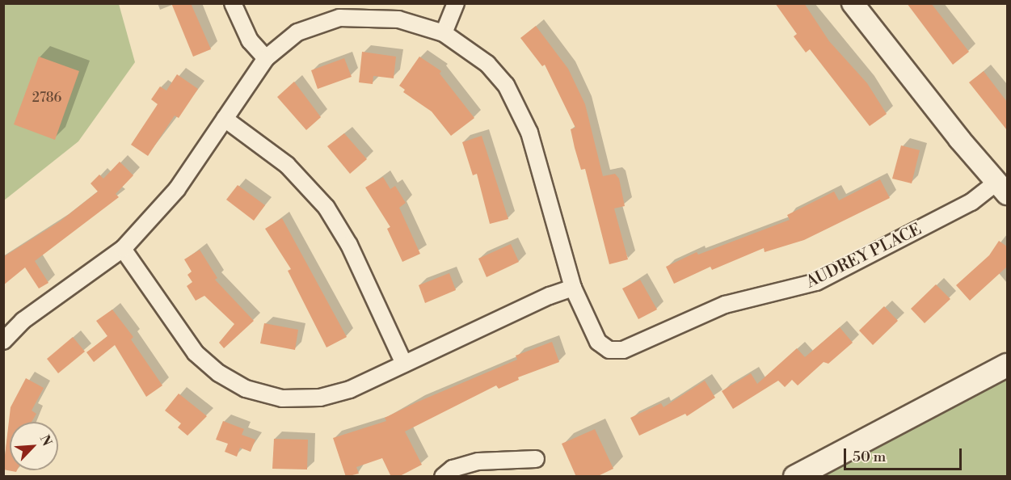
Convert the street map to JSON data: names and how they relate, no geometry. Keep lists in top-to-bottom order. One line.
{"streets":{"street":["AUDREY PLACE"]},"house_numbers":["2786"],"scale_bar":"50 m","north":"top right"}
